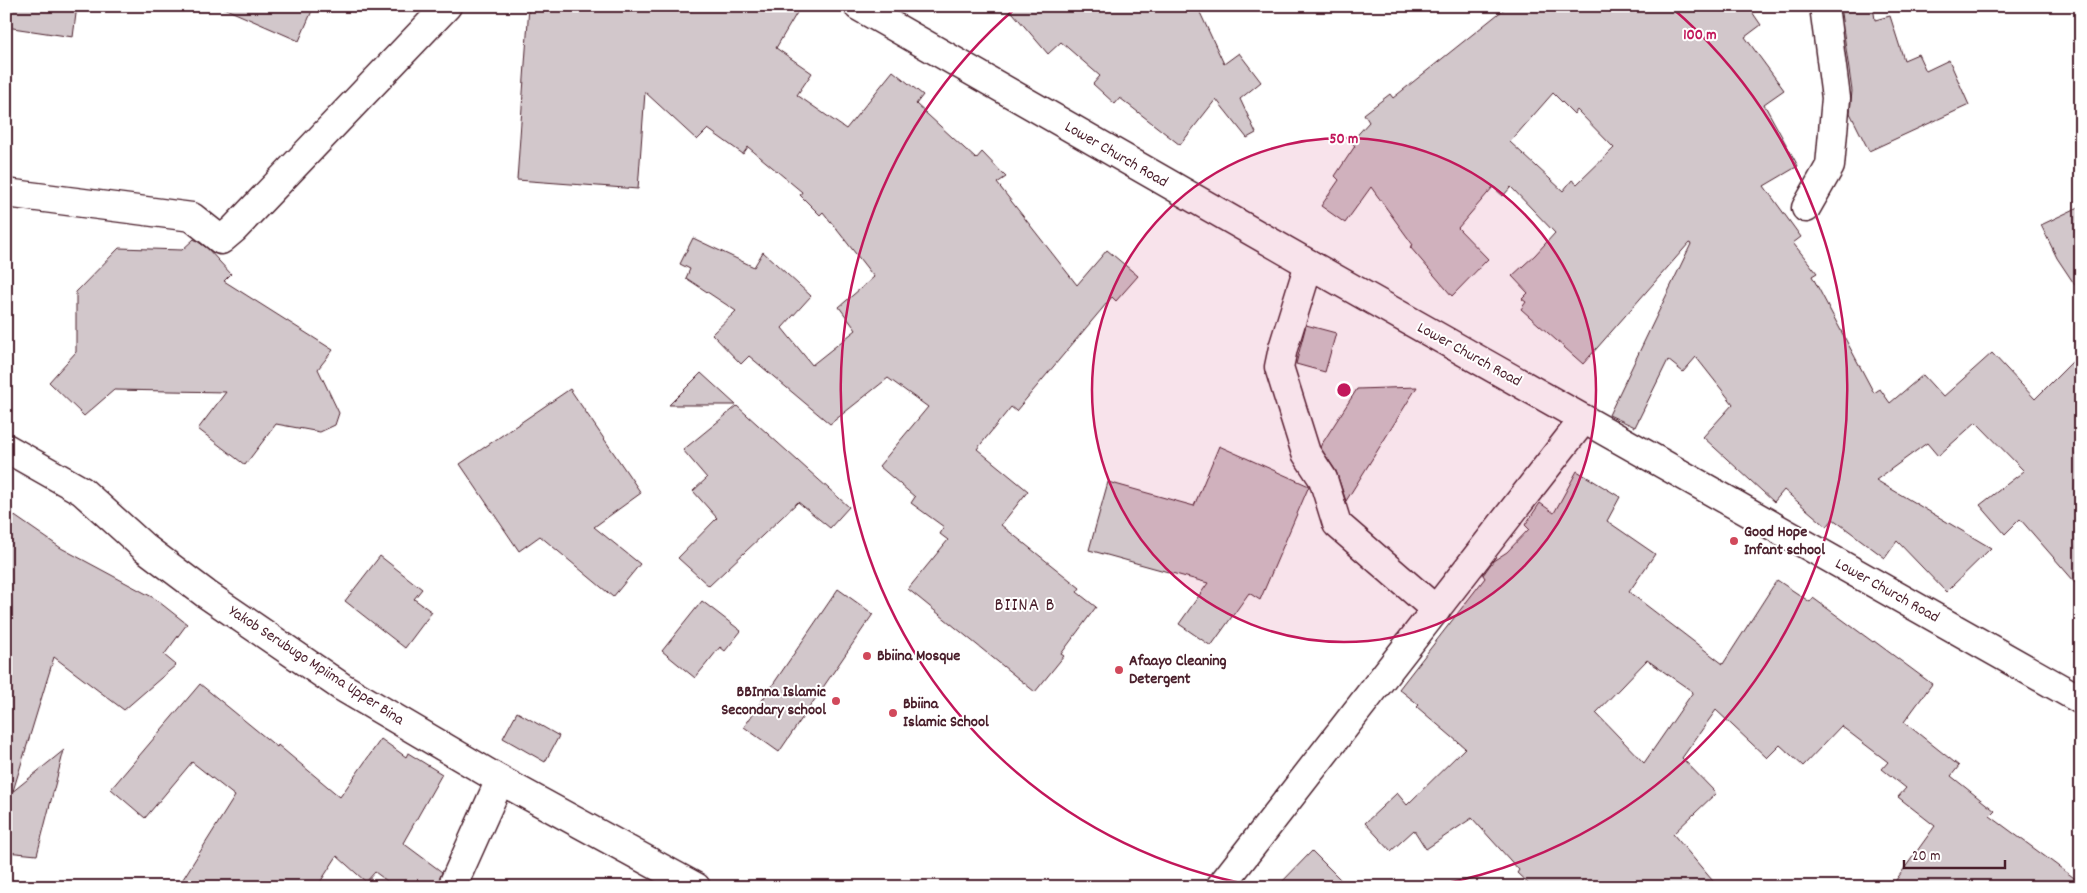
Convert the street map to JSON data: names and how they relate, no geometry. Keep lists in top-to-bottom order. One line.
{"streets":{"street":["Lower Church Road","Yakob Serubugo Mpiima Upper Bina"]},"districts":["BIINA B"],"places":["Good Hope Infant school","Bbiina Mosque","Afaayo Cleaning Detergent","BBInna Islamic Secondary school","Bbiina Islamic School"],"scale_bar":"20 m","rings":["100 m","50 m"]}
